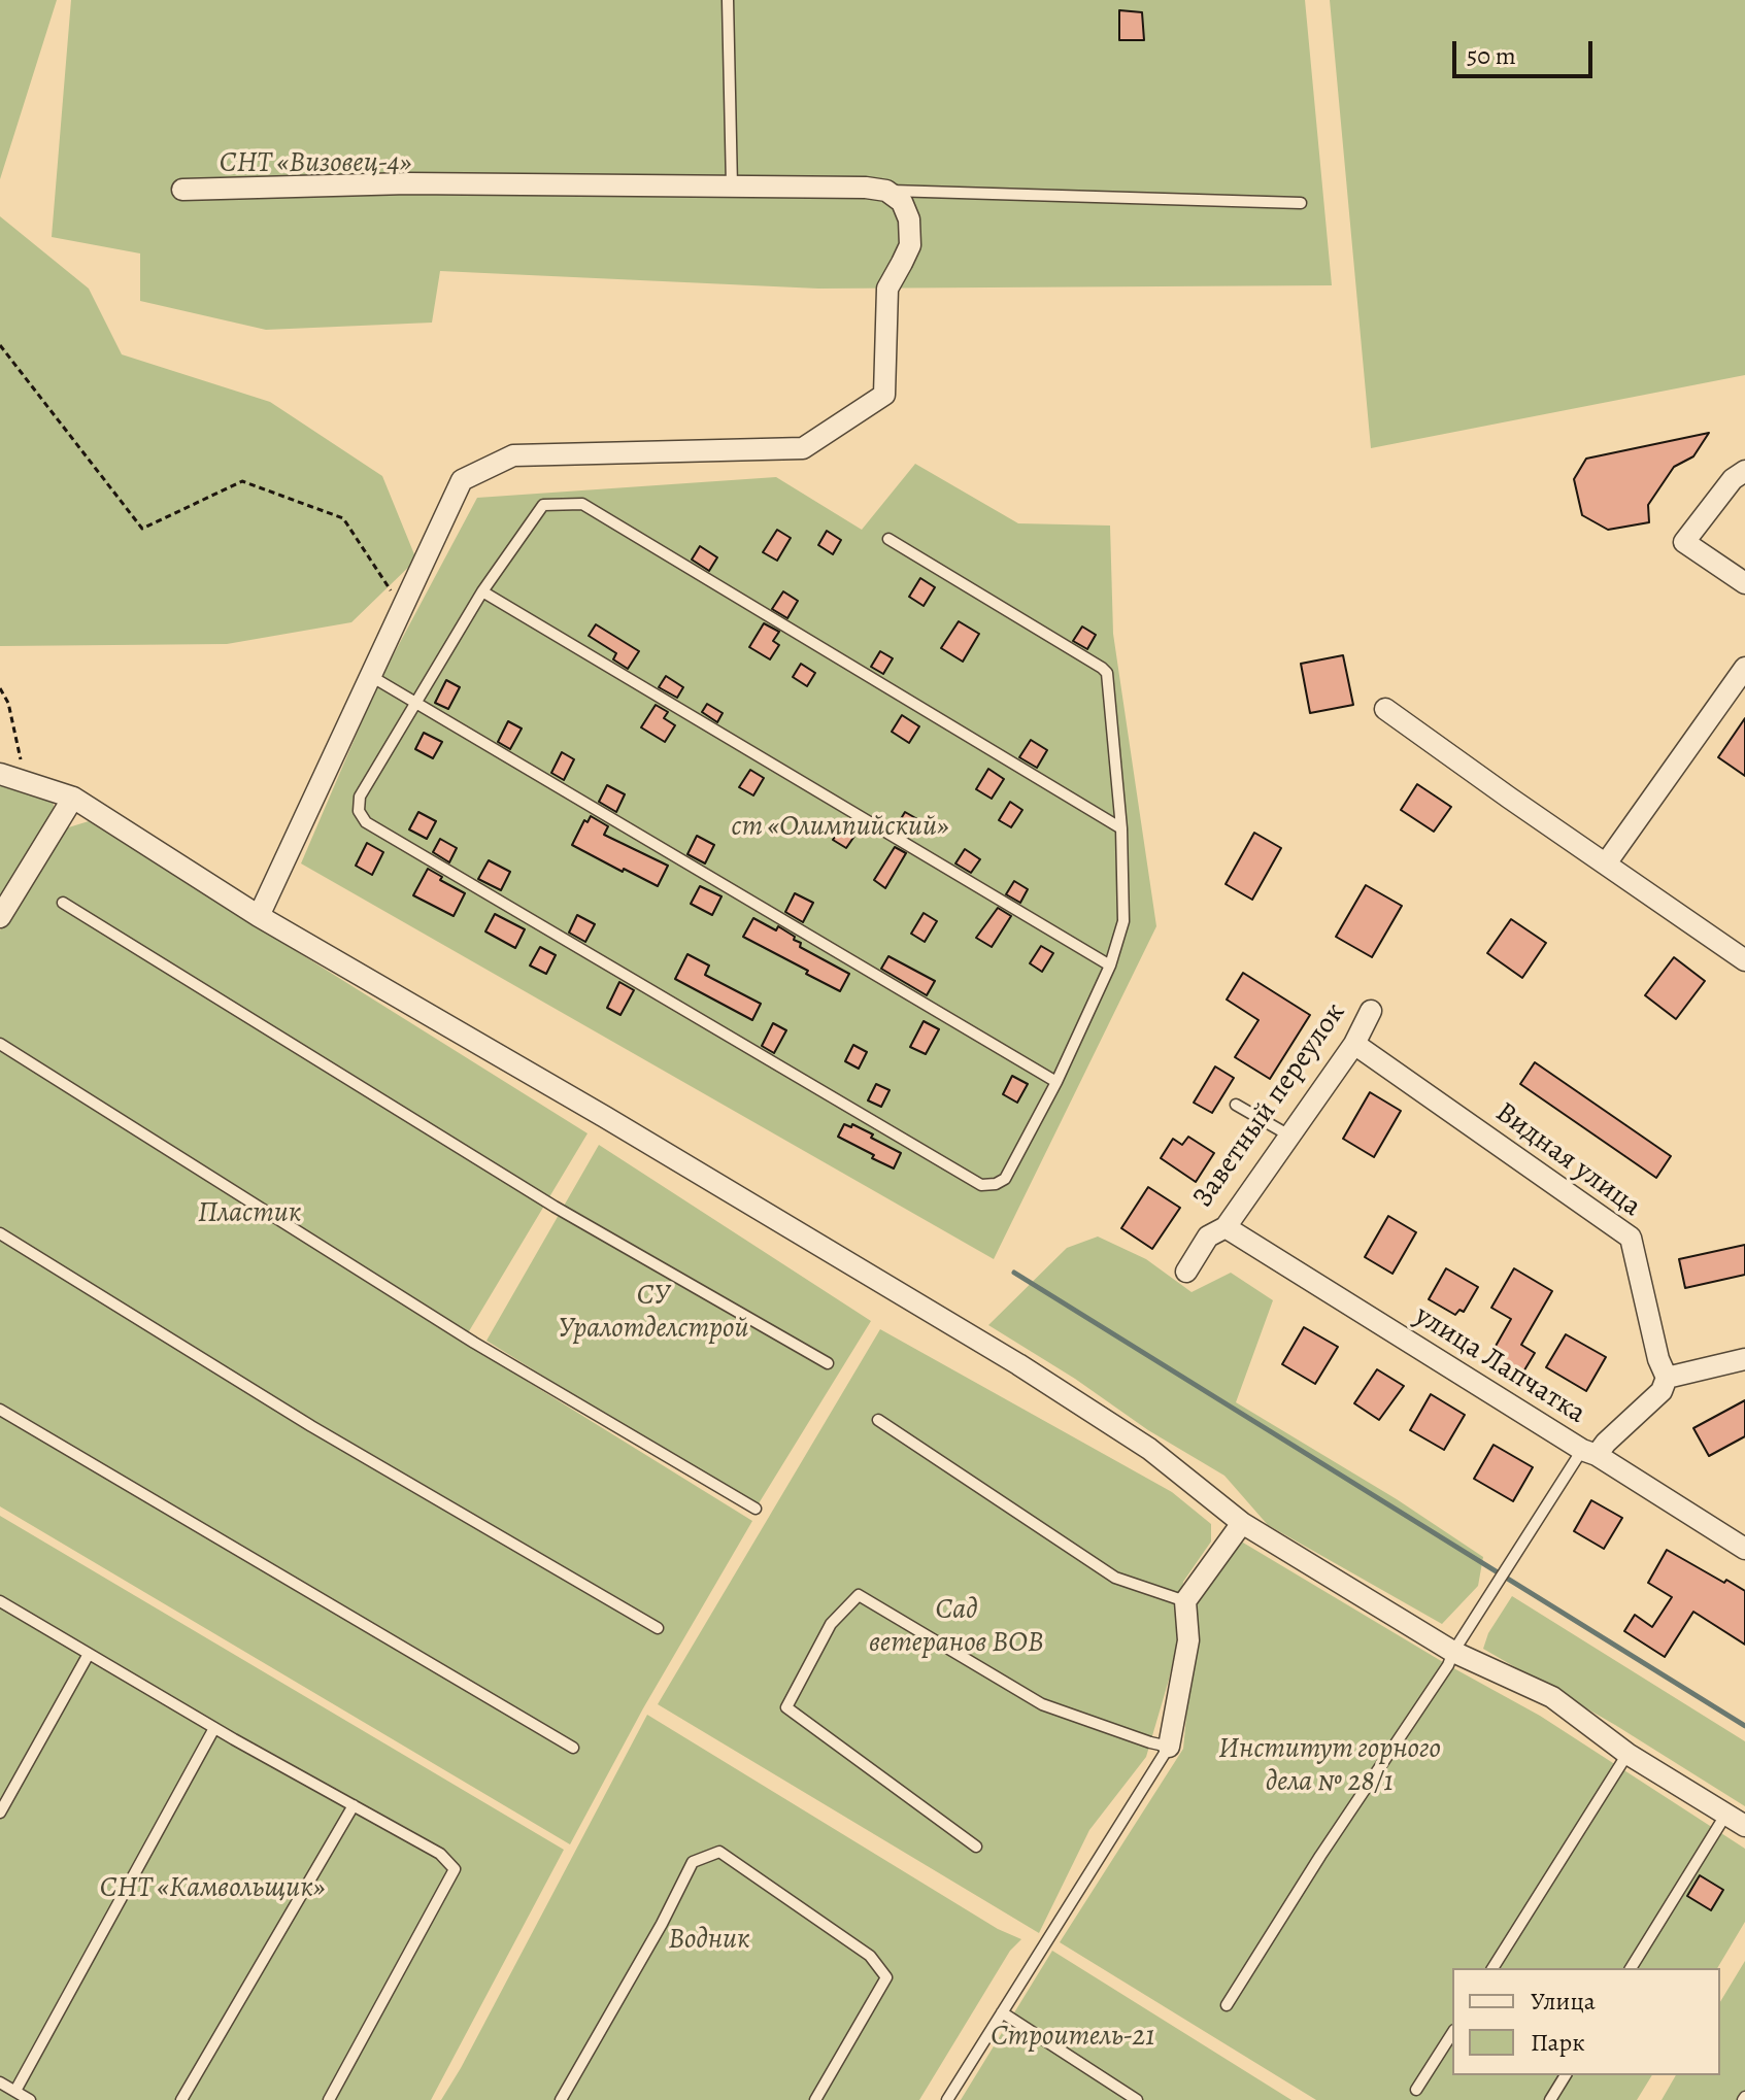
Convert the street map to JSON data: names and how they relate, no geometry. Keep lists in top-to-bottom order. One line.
{"streets":{"street":["Заветный переулок","Видная улица","улица Лапчатка"]},"crossings":[["Заветный переулок","Видная улица"],["Заветный переулок","улица Лапчатка"]],"parks":["СНТ «Визовец-4»","ст «Олимпийский»","Пластик","СУ Уралотделстрой","Сад ветеранов ВОВ","Институт горного дела № 28/1","СНТ «Камвольщик»","Водник","Строитель-21"],"legend":["Улица","Парк"],"scale_bar":"50 m"}
